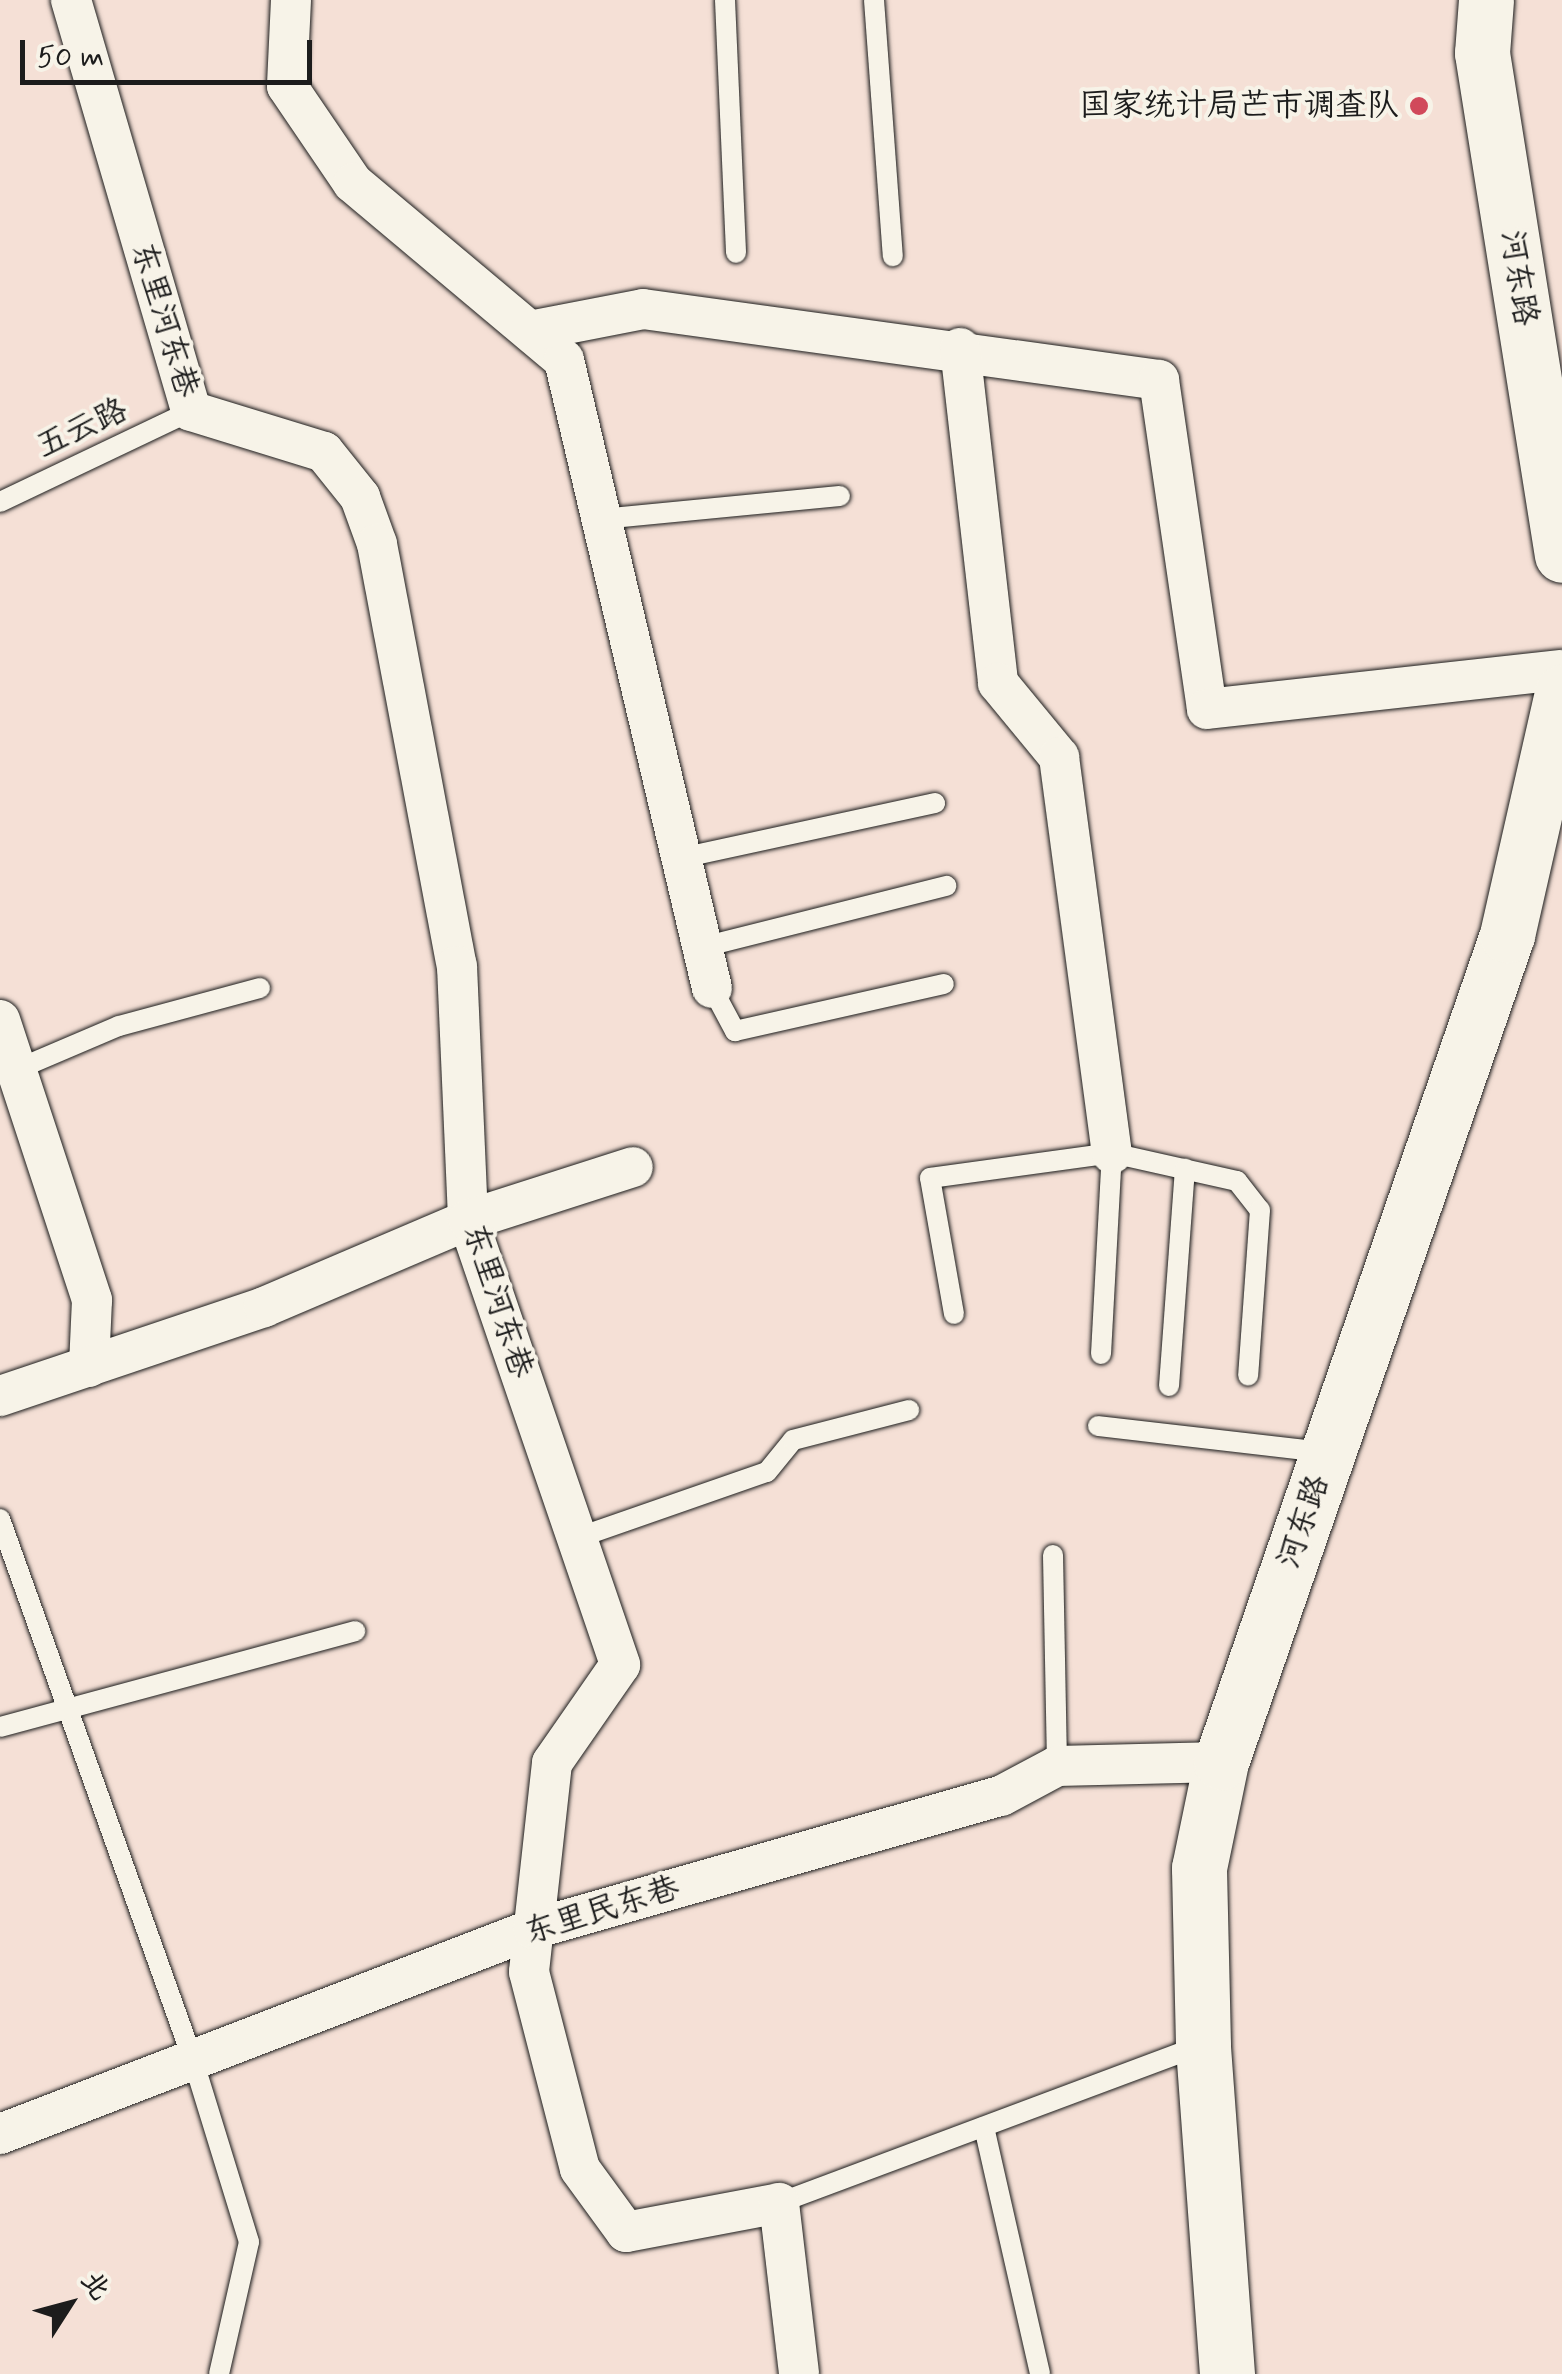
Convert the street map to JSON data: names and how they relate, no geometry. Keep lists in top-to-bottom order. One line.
{"streets":{"main road":["河东路"],"street":["东里河东巷","东里民东巷"],"lane":["五云路"]},"crossings":[["河东路","东里民东巷"],["东里河东巷","五云路"],["东里河东巷","东里民东巷"]],"places":["国家统计局芒市调查队"],"scale_bar":"50 m","north":"top right"}
